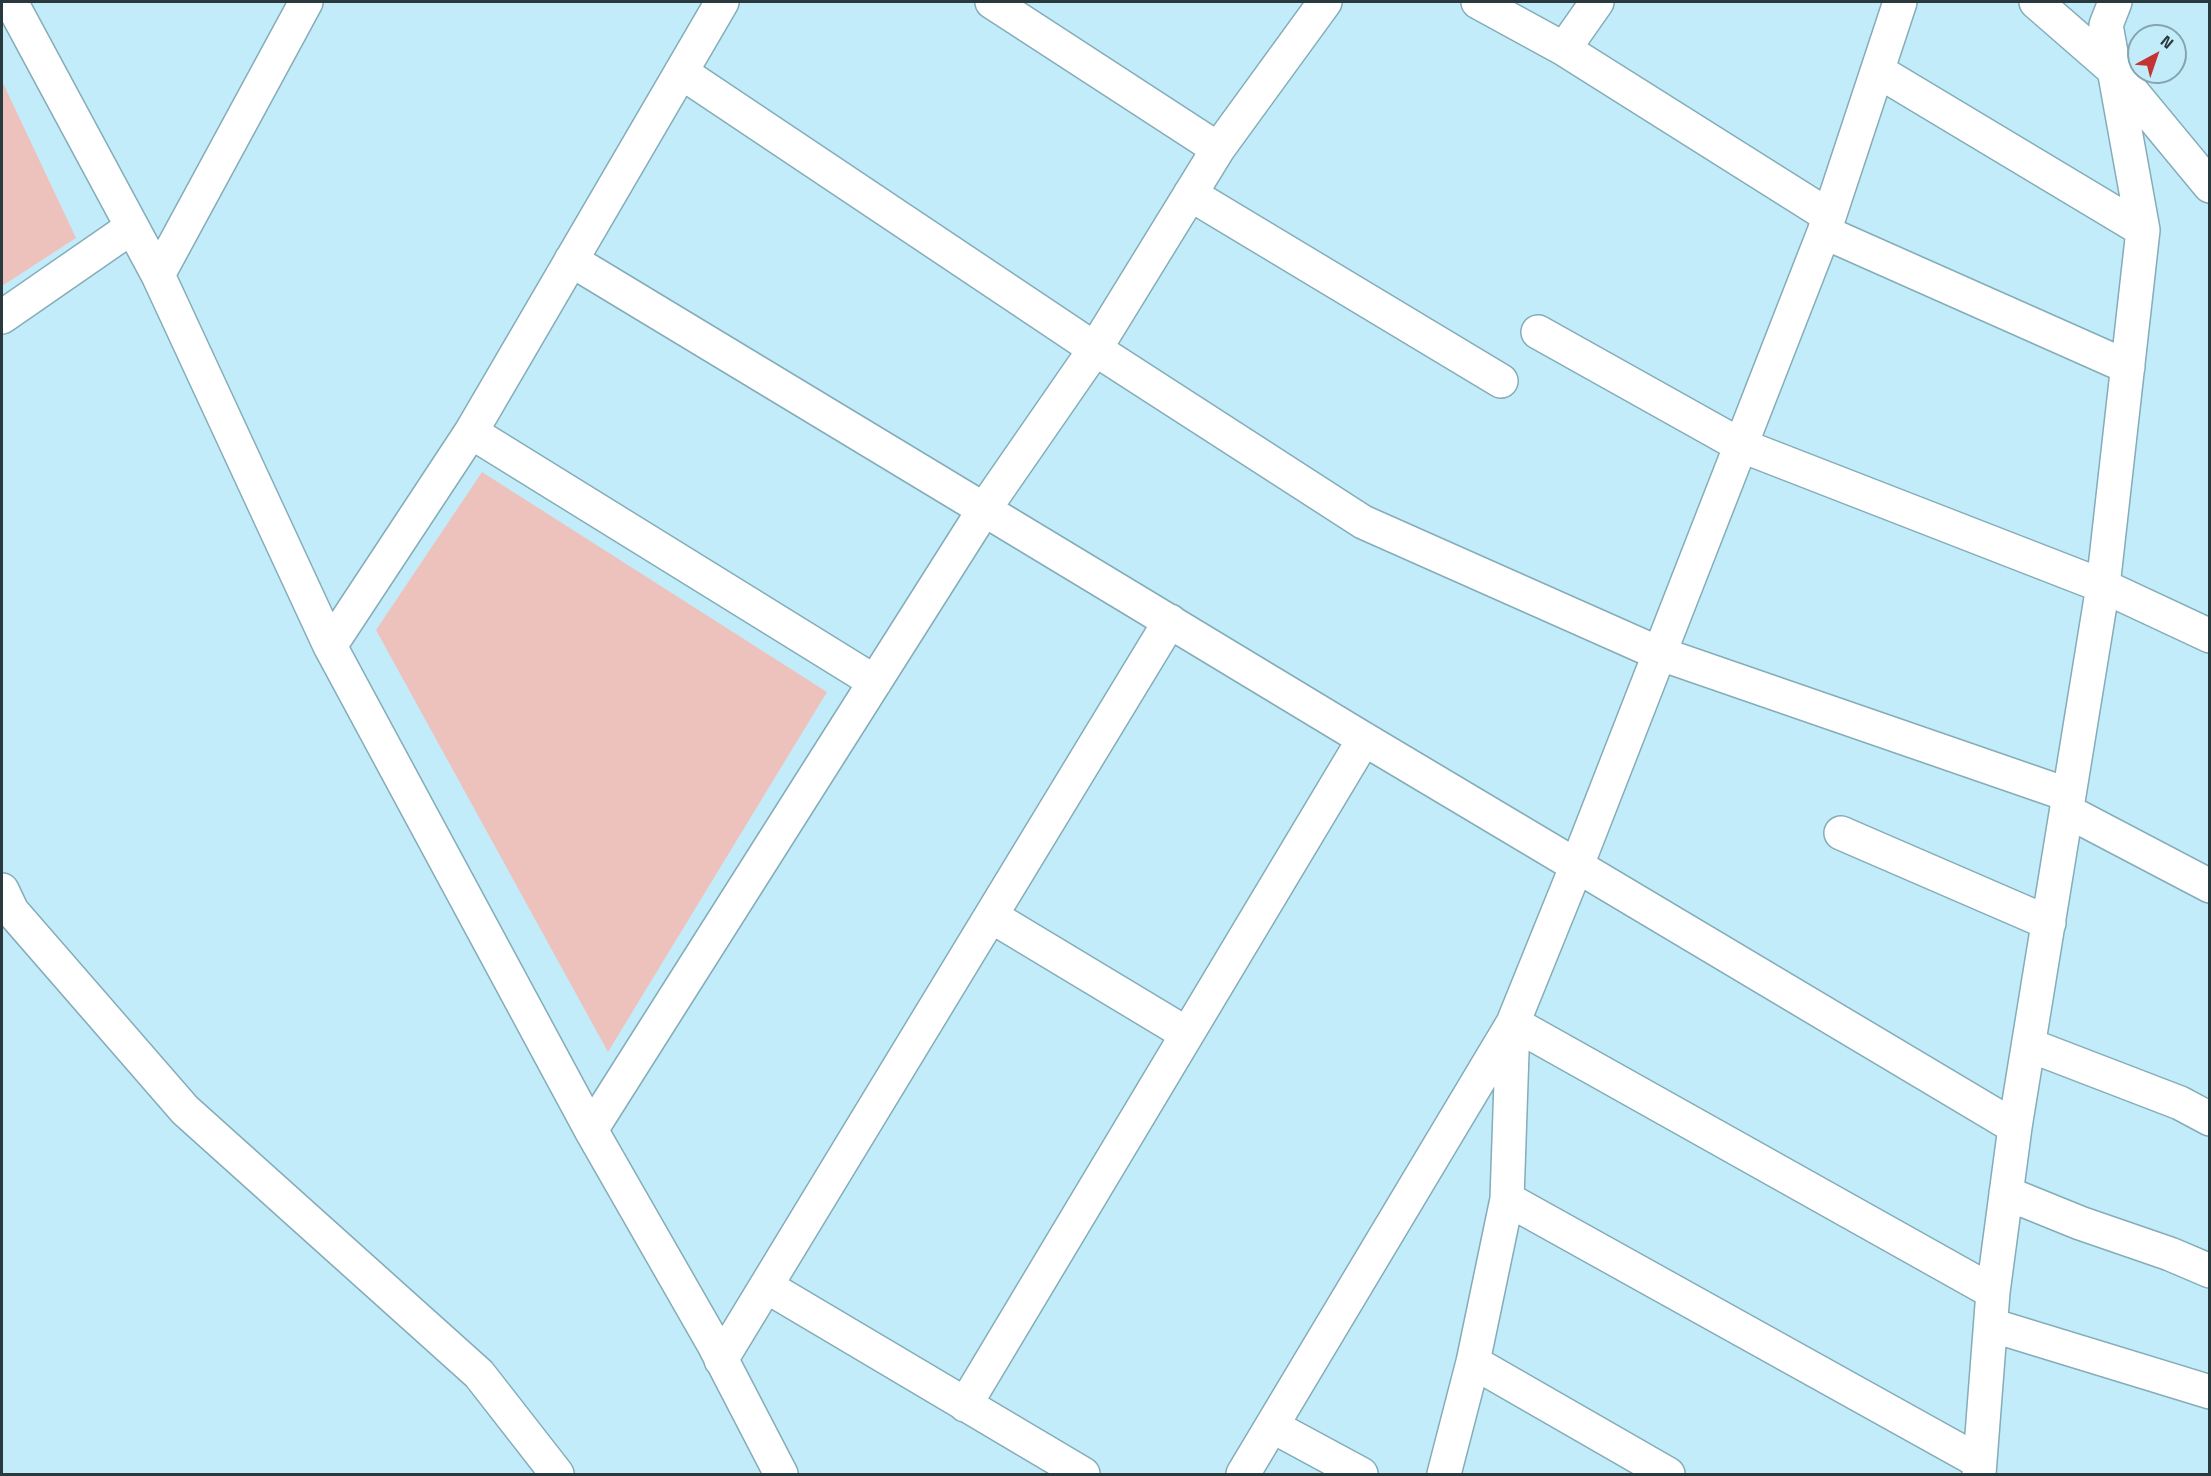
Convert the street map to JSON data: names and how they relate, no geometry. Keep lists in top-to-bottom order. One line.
{"north":"top right"}
